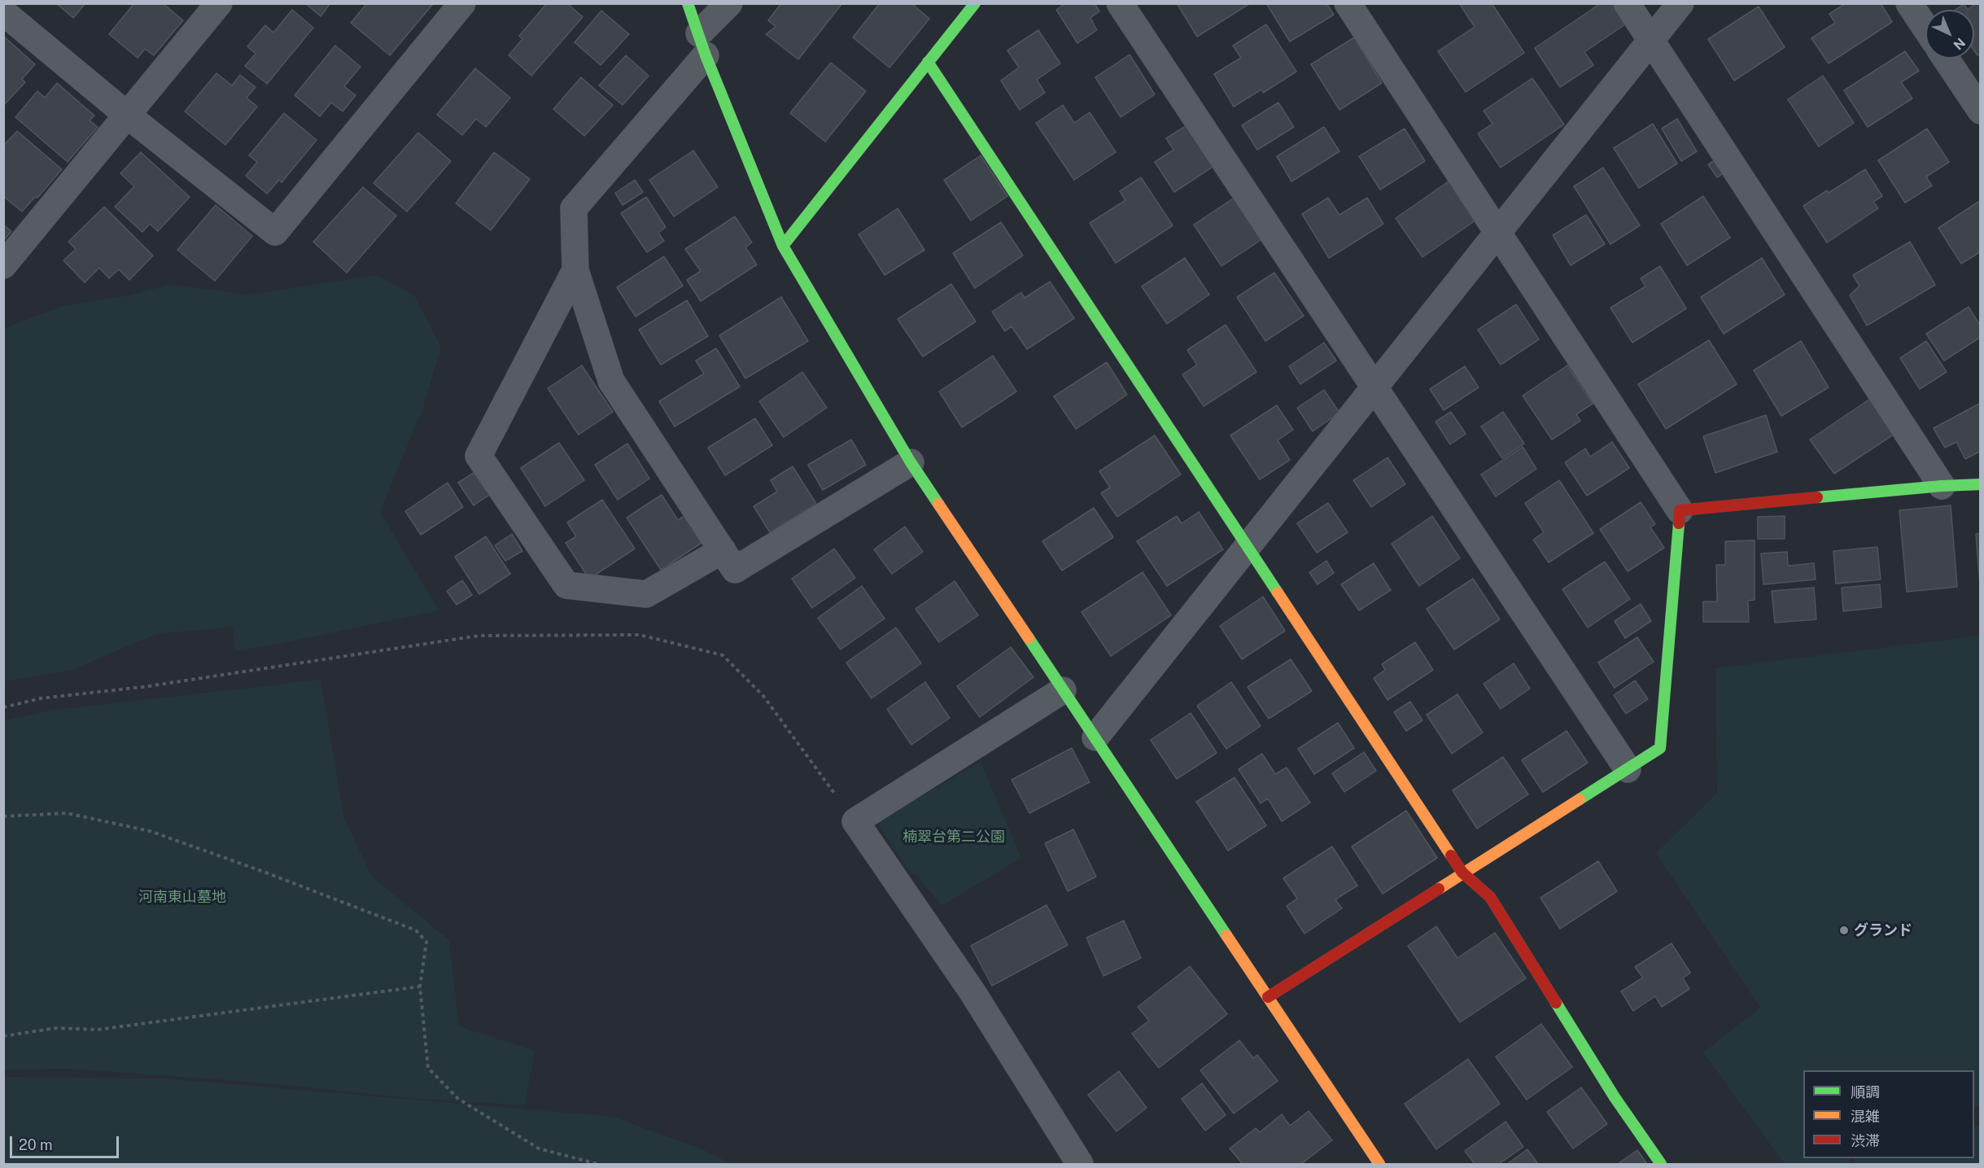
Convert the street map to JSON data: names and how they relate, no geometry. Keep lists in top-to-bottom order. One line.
{"parks":["楠翠台第二公園","河南東山墓地"],"places":["グランド"],"legend":["順調","混雑","渋滞"],"scale_bar":"20 m","north":"bottom right"}
